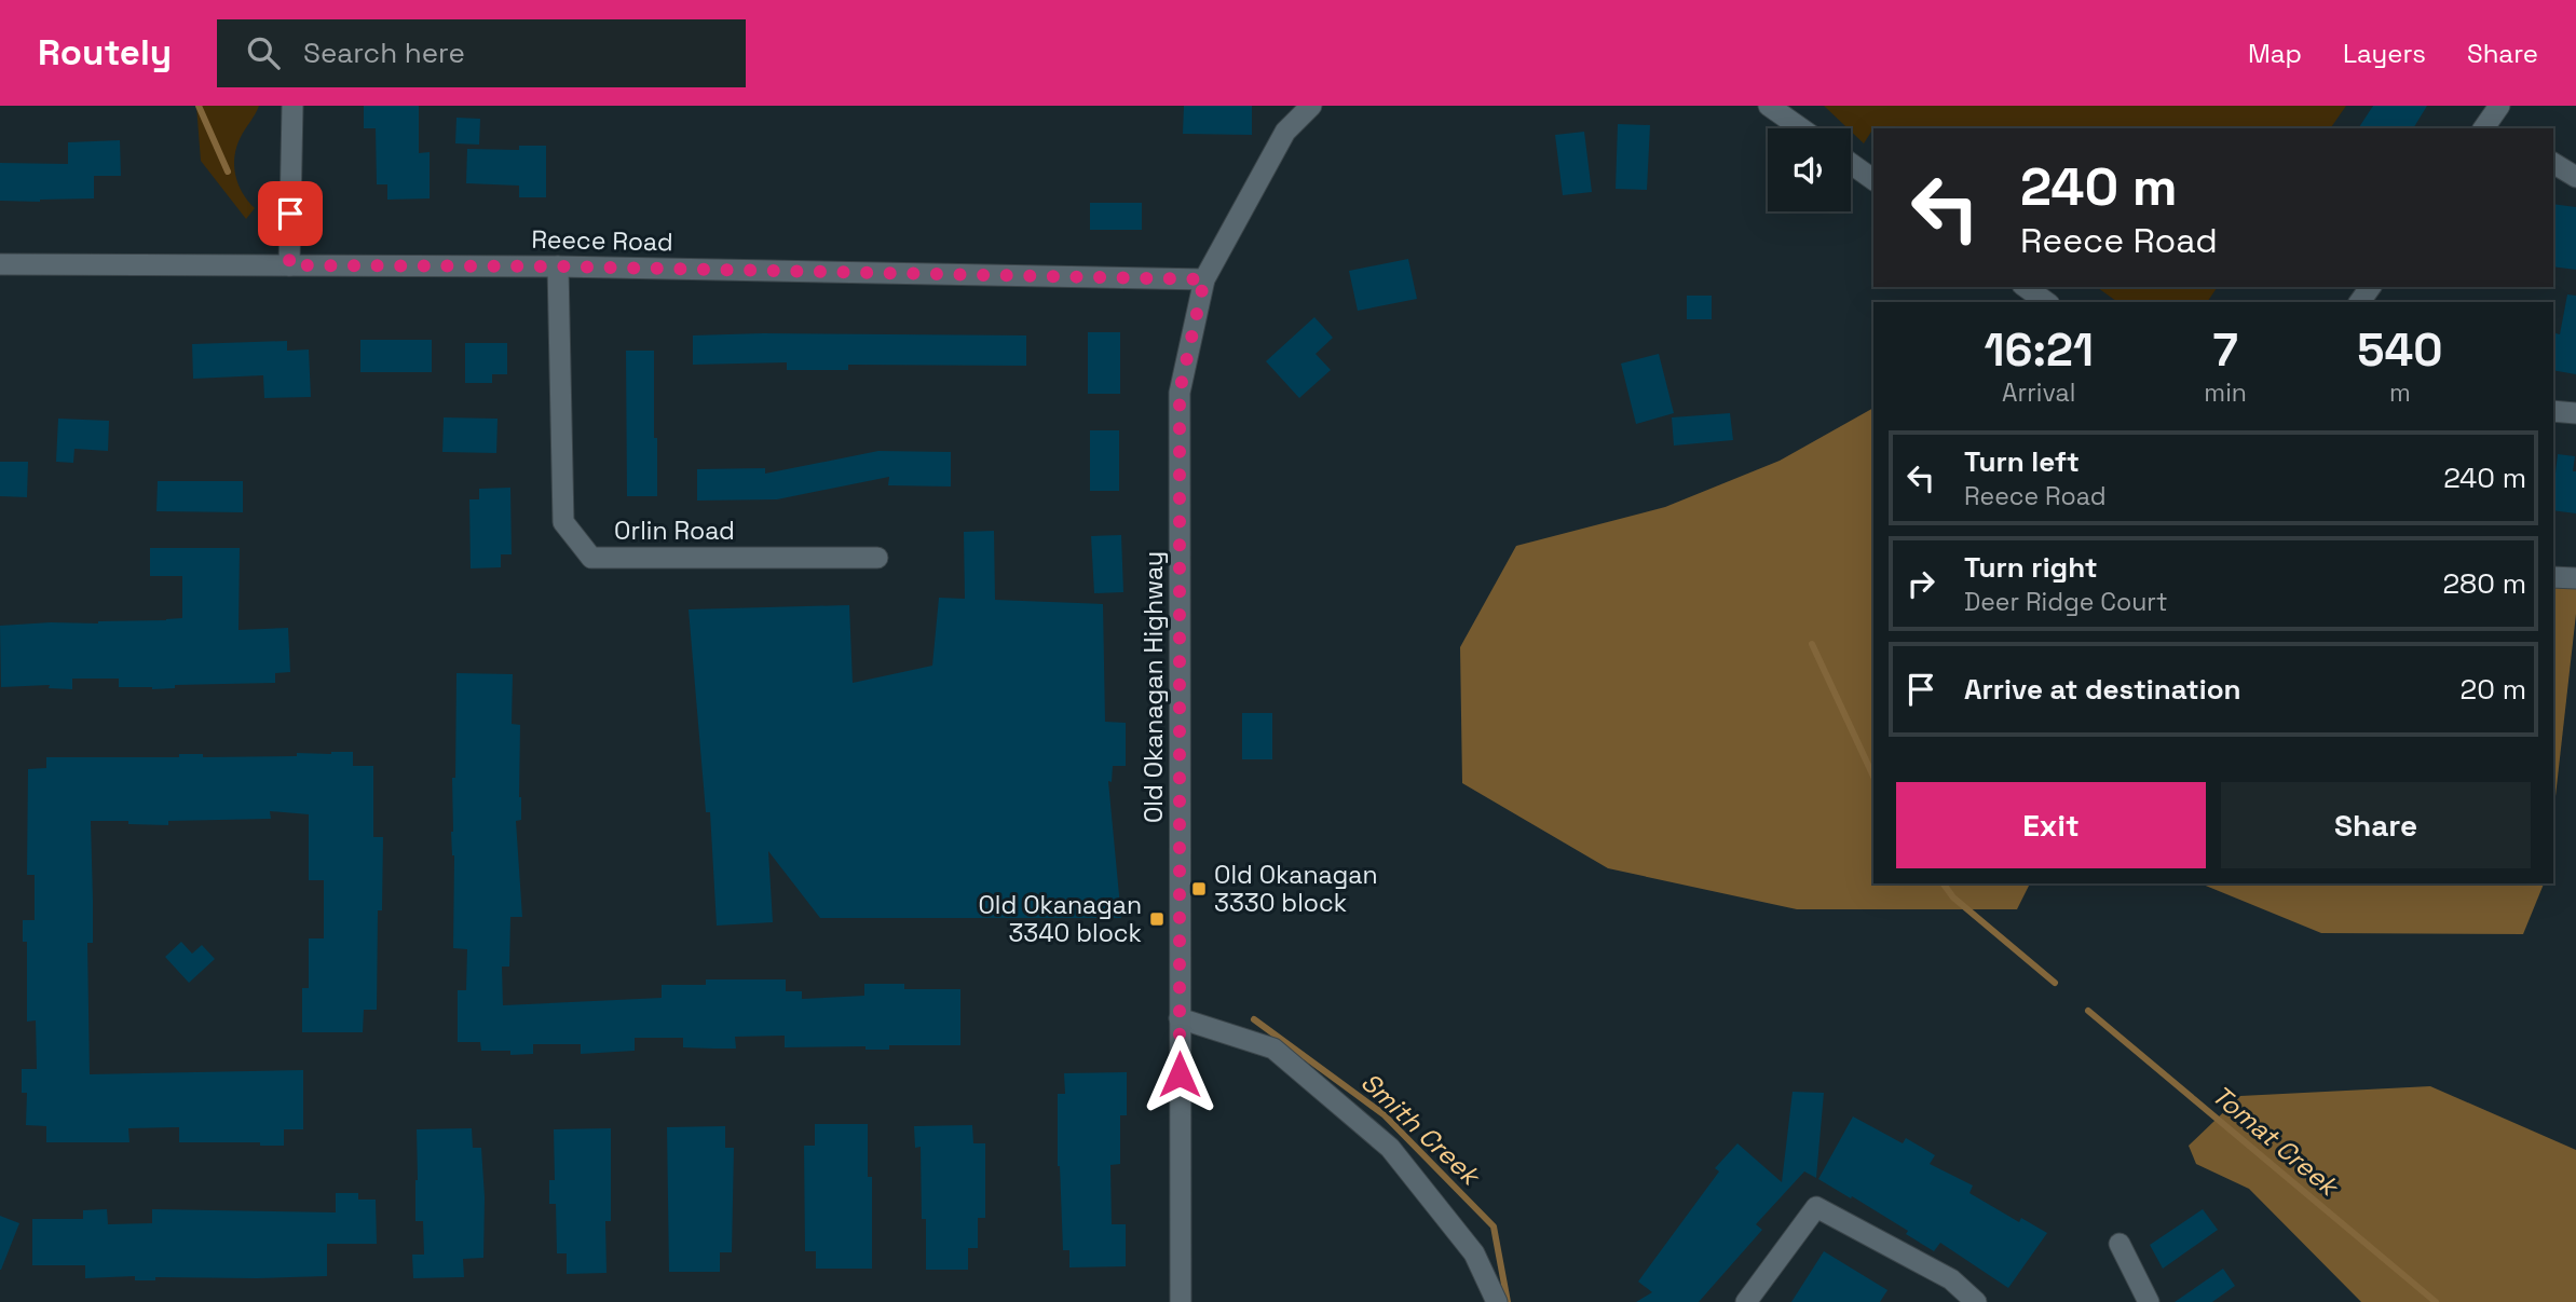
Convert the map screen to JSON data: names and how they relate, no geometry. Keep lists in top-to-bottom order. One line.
{"streets":{"street":["Reece Road","Orlin Road","Old Okanagan Highway"]},"crossings":[["Reece Road","Orlin Road"],["Reece Road","Old Okanagan Highway"]],"water":["Smith Creek","Tomat Creek"],"places":{"transit":["Old Okanagan 3330 block","Old Okanagan 3340 block"]},"page":{"header":"Routely","search":"Search here","nav":["Map","Layers","Share"],"turn":["240 m","Reece Road"],"eta":["16:21","Arrival","7","min","540","m"],"list":[{"name":"Turn left","note":"Reece Road","value":"240 m"},{"name":"Turn right","note":"Deer Ridge Court","value":"280 m"},{"name":"Arrive at destination","value":"20 m"}],"buttons":["Exit","Share"]}}
